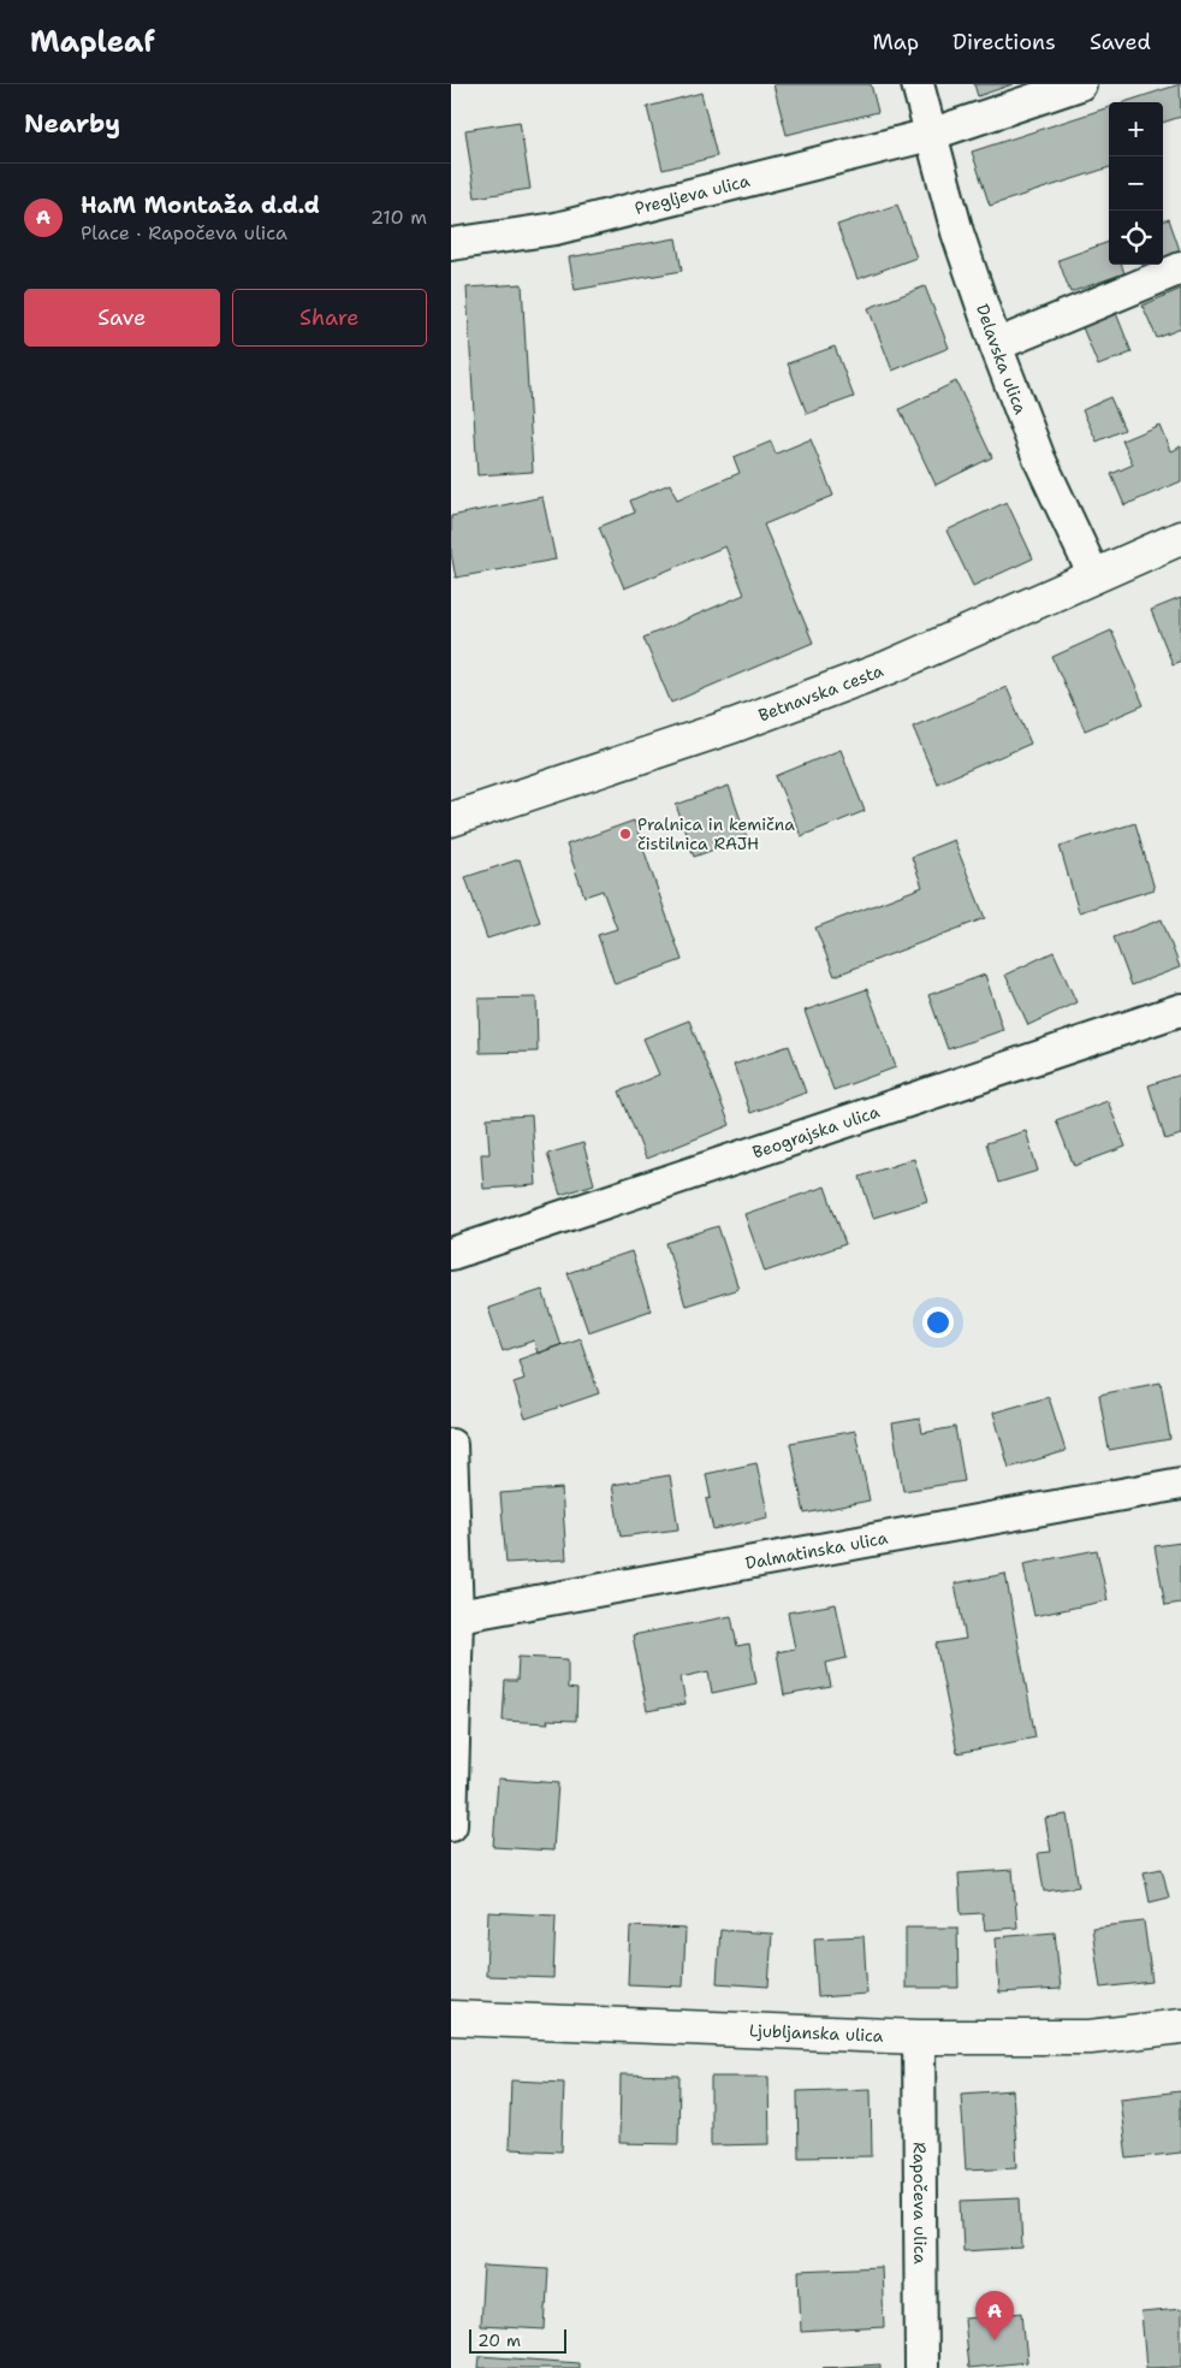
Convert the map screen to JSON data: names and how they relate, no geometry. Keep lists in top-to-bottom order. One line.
{"streets":{"street":["Pregljeva ulica","Delavska ulica","Betnavska cesta","Beograjska ulica","Dalmatinska ulica","Ljubljanska ulica","Rapočeva ulica"]},"crossings":[["Pregljeva ulica","Delavska ulica"],["Delavska ulica","Betnavska cesta"],["Ljubljanska ulica","Rapočeva ulica"]],"places":["Pralnica in kemična čistilnica RAJH"],"scale_bar":"20 m","page":{"header":"Mapleaf","nav":["Map","Directions","Saved"],"heading":"Nearby","map_buttons":["+","−"],"list":[{"mark":"A","name":"HaM Montaža d.d.d","note":"Place · Rapočeva ulica","value":"210 m"}],"buttons":["Save","Share"],"pins":"A","scale":"20 m"}}
